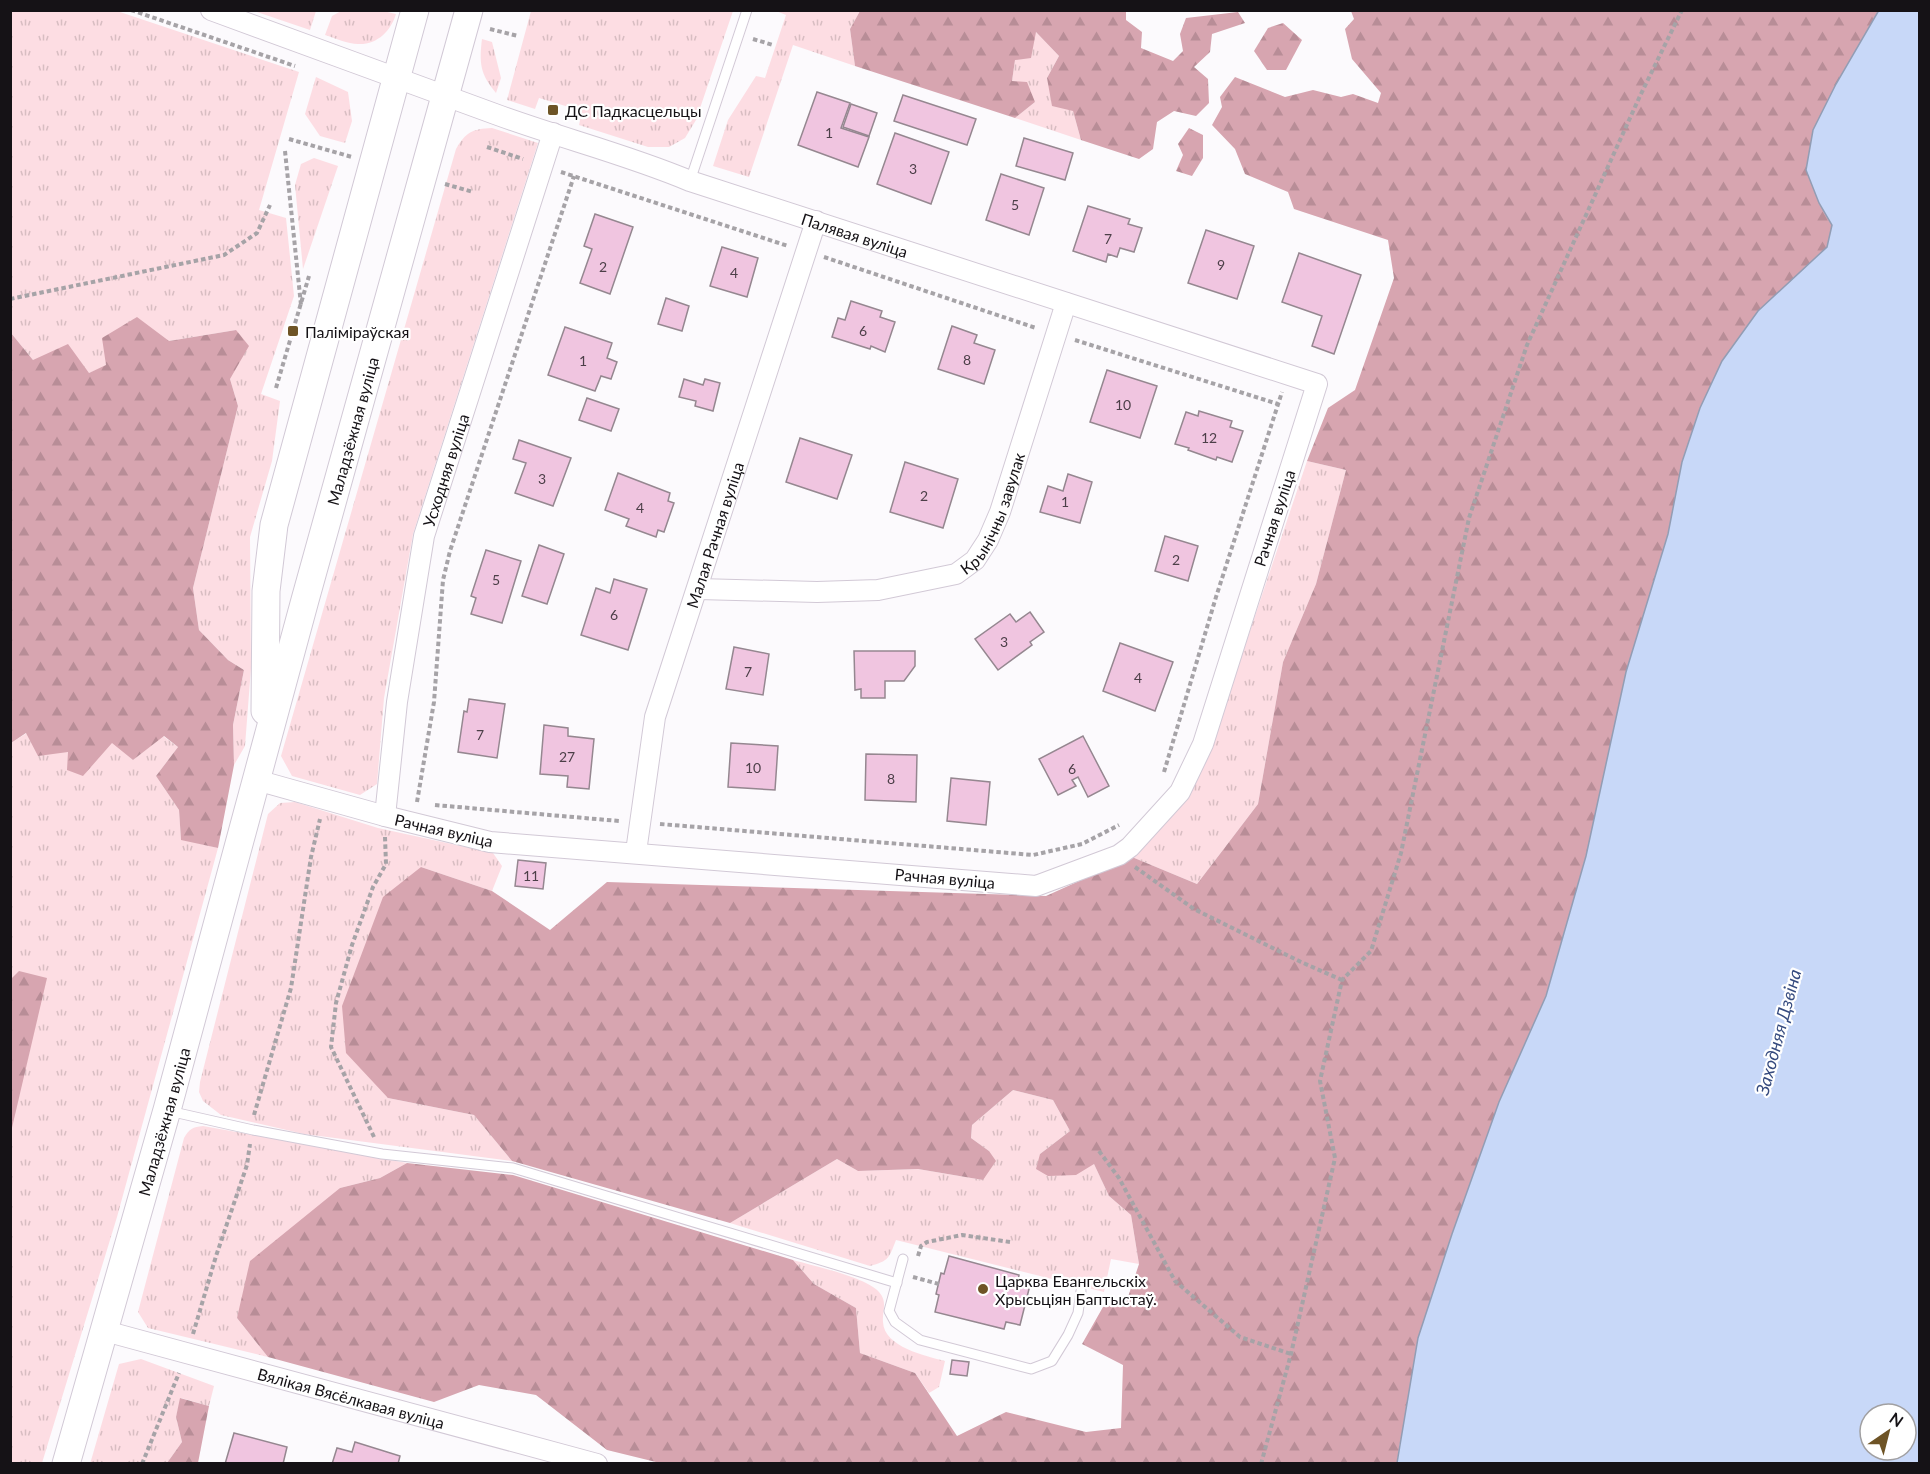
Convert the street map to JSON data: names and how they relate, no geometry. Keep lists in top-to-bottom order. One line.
{"streets":{"main road":["Маладзёжная вуліца"],"street":["Палявая вуліца","Усходняя вуліца","Крынічны завулак","Рачная вуліца","Малая Рачная вуліца","Вялікая Вясёлкавая вуліца"]},"crossings":[["Палявая вуліца","Маладзёжная вуліца"],["Палявая вуліца","Усходняя вуліца"],["Палявая вуліца","Крынічны завулак"],["Палявая вуліца","Рачная вуліца"],["Палявая вуліца","Малая Рачная вуліца"],["Маладзёжная вуліца","Рачная вуліца"],["Маладзёжная вуліца","Вялікая Вясёлкавая вуліца"],["Усходняя вуліца","Рачная вуліца"],["Крынічны завулак","Малая Рачная вуліца"],["Рачная вуліца","Малая Рачная вуліца"]],"water":["Заходняя Дзвіна"],"places":{"transit":["ДС Падкасцельцы","Паліміраўская"],"other":["Царква Евангельскіх Хрысьціян Баптыстаў."]},"house_numbers":["1","3","5","7","9","2","4","6","8","1","10","12","3","2","1","4","2","5","6","3","7","4","7","27","10","6","8","11"],"north":"top right"}
